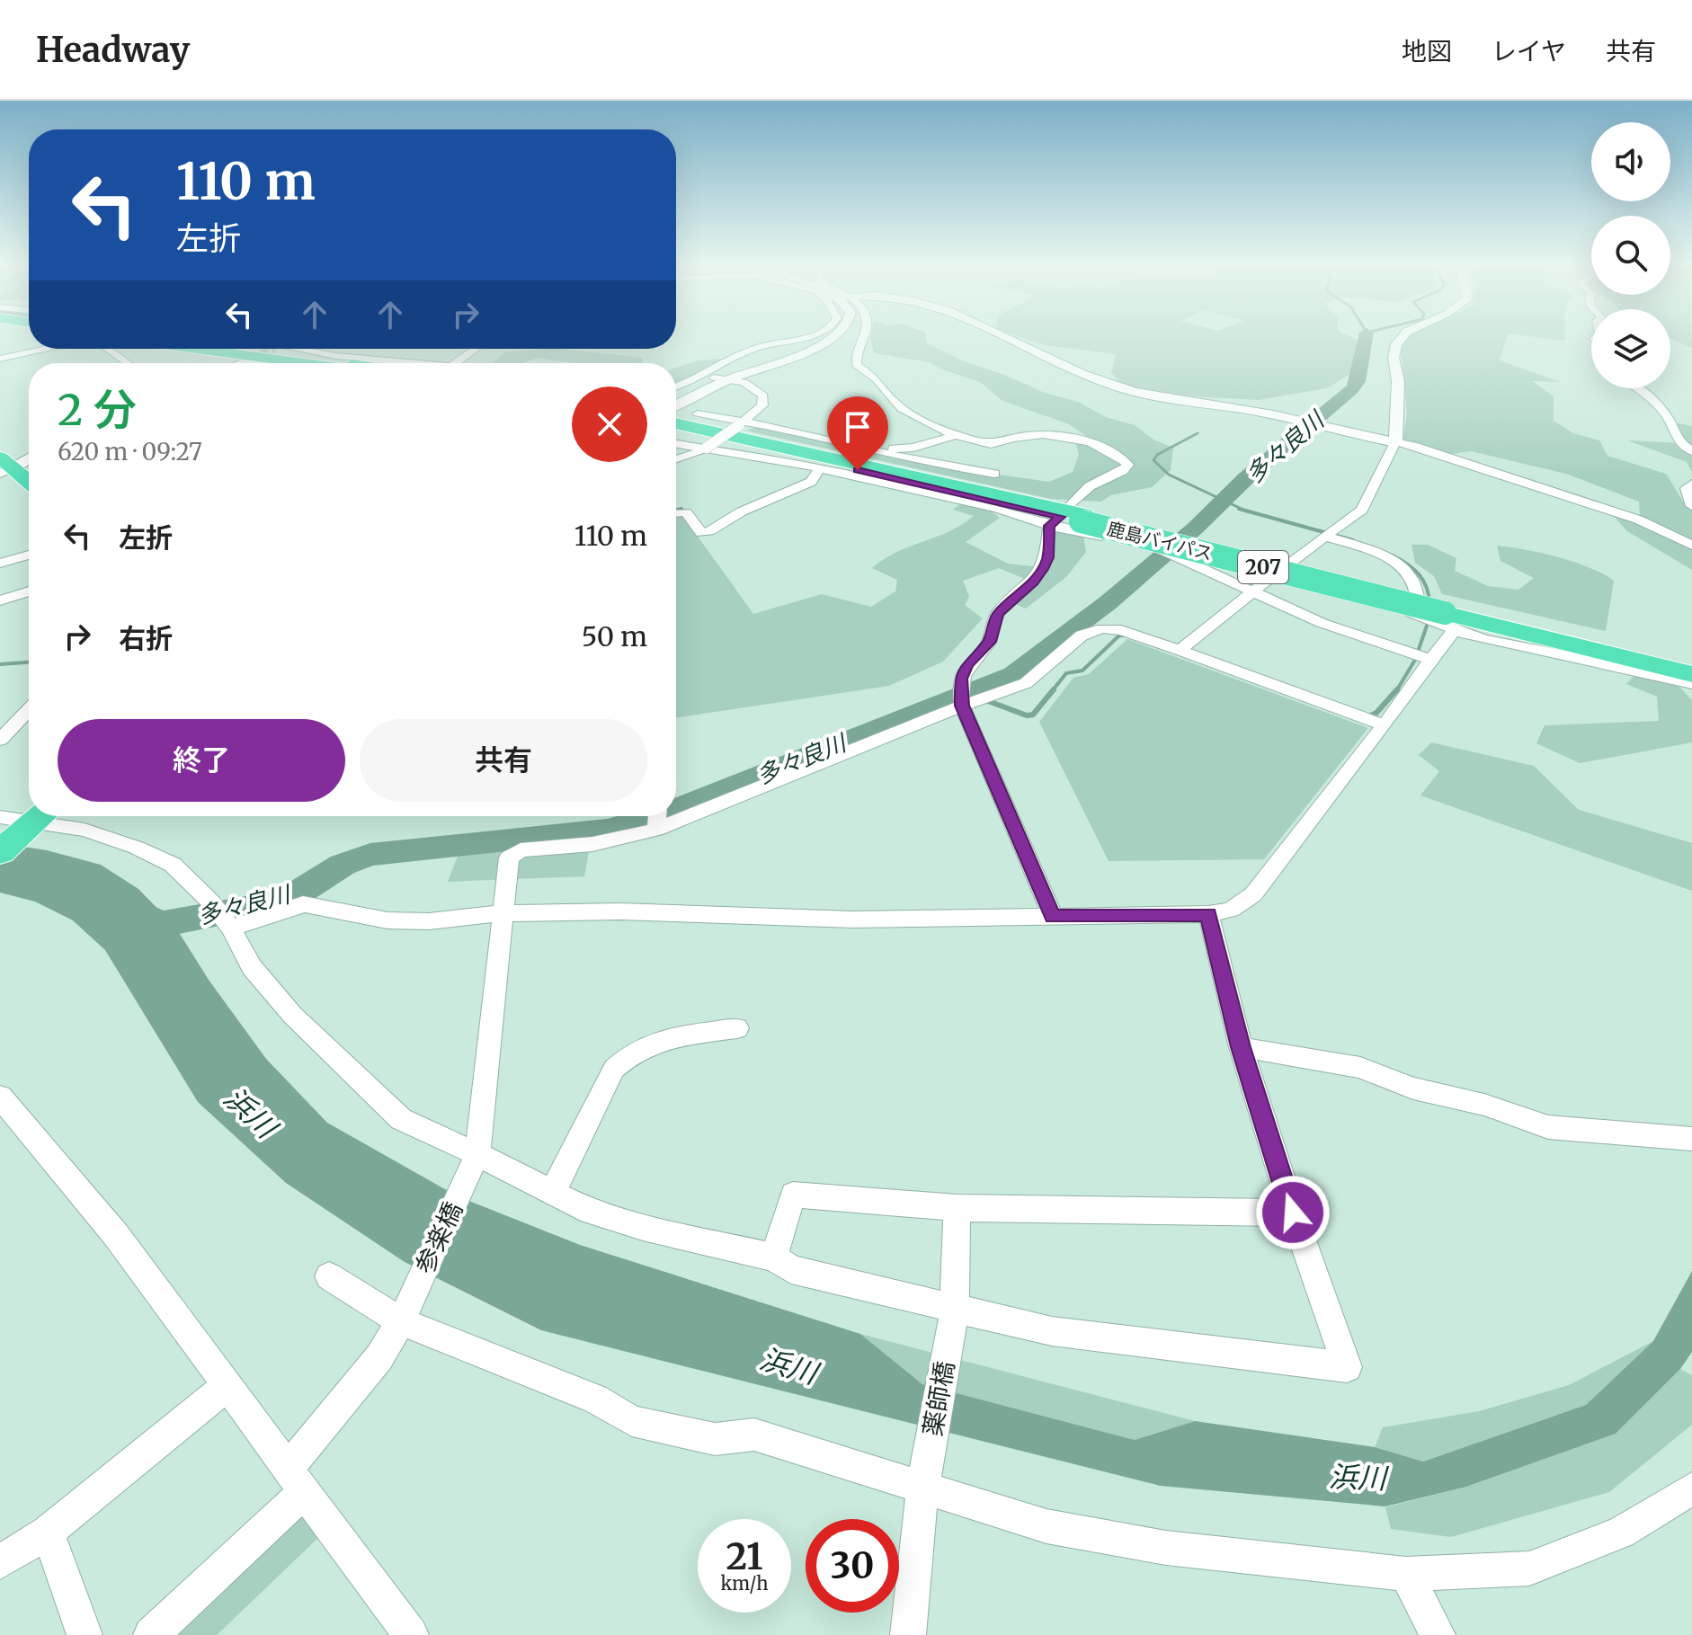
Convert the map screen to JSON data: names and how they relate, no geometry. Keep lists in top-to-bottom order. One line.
{"streets":{"highway":["鹿島バイパス","207"],"street":["参楽橋","薬師橋"]},"water":["多々良川","浜川"],"page":{"header":"Headway","nav":["地図","レイヤ","共有"],"turn":["110 m","左折"],"heading":["2 分","620 m · 09:27"],"list":[{"name":"左折","value":"110 m"},{"name":"右折","value":"50 m"}],"buttons":["終了","共有"],"speed":"21 km/h","limit":"30"}}
